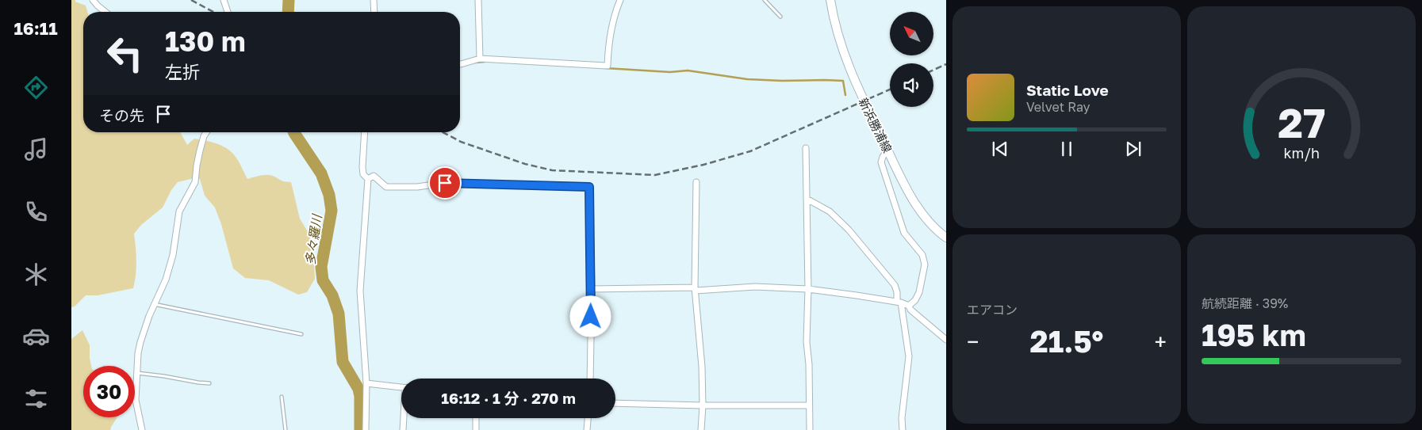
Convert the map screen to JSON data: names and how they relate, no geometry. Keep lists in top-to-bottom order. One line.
{"streets":{"main road":["新浜勝浦線"]},"water":["多々羅川"],"north":"top left","page":{"tabs":"16:11","turn":["130 m","左折"],"song":["Static Love","Velvet Ray"],"then":"その先","tile":["エアコン",["航続距離 · 39%","195 km"]],"heat":["−","21.5°","+"],"limit":"30","trip":"16:12 · 1 分 · 270 m","gauge":["27","km/h"]}}
